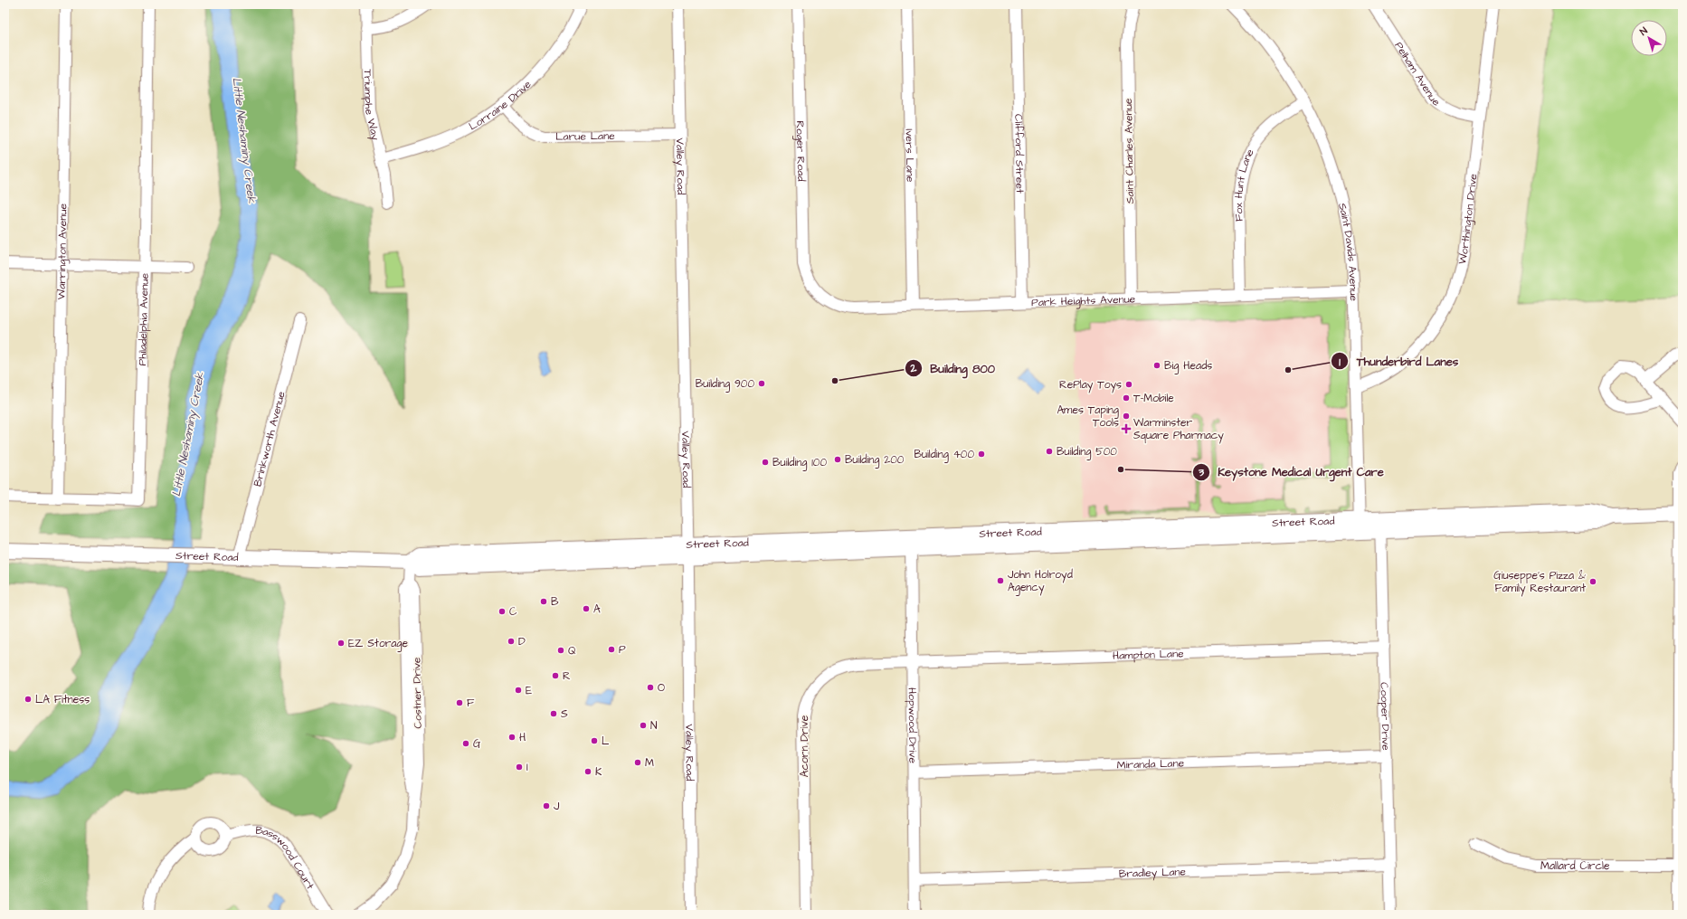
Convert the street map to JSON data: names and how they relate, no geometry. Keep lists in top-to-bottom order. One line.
{"streets":{"main road":["Street Road"],"street":["Pelham Avenue","Triumphe Way","Lorraine Drive","Larue Lane","Roger Road","Saint Charles Avenue","Clifford Street","Ivers Lane","Valley Road","Fox Hunt Lane","Worthington Drive","Warrington Avenue","Saint Davids Avenue","Park Heights Avenue","Philadelphia Avenue","Brinkworth Avenue","Hampton Lane","Costner Drive","Cooper Drive","Hopwood Drive","Acorn Drive","Miranda Lane","Basswood Court","Mallard Circle","Bradley Lane"]},"crossings":[["Pelham Avenue","Worthington Drive"],["Triumphe Way","Lorraine Drive"],["Lorraine Drive","Larue Lane"],["Larue Lane","Valley Road"],["Roger Road","Park Heights Avenue"],["Saint Charles Avenue","Park Heights Avenue"],["Clifford Street","Park Heights Avenue"],["Ivers Lane","Park Heights Avenue"],["Valley Road","Street Road"],["Fox Hunt Lane","Saint Davids Avenue"],["Fox Hunt Lane","Park Heights Avenue"],["Worthington Drive","Saint Davids Avenue"],["Warrington Avenue","Philadelphia Avenue"],["Saint Davids Avenue","Park Heights Avenue"],["Saint Davids Avenue","Street Road"],["Brinkworth Avenue","Street Road"],["Street Road","Costner Drive"],["Street Road","Cooper Drive"],["Street Road","Hopwood Drive"],["Hampton Lane","Cooper Drive"],["Hampton Lane","Hopwood Drive"],["Hampton Lane","Acorn Drive"],["Cooper Drive","Miranda Lane"],["Cooper Drive","Bradley Lane"],["Hopwood Drive","Acorn Drive"],["Hopwood Drive","Miranda Lane"],["Hopwood Drive","Bradley Lane"]],"water":["Little Neshaminy Creek"],"places":{"other":["Big Heads","Thunderbird Lanes","Building 800","Building 900","RePlay Toys","T-Mobile","Ames Taping Tools","Building 500","Building 400","Building 200","Building 100","Keystone Medical Urgent Care","John Holroyd Agency","Giuseppe's Pizza & Family Restaurant","B","A","C","D","EZ Storage","P","Q","R","O","E","LA Fitness","F","S","N","H","L","G","M","I","K","J"],"health":["Warminster Square Pharmacy"]},"north":"top left"}
